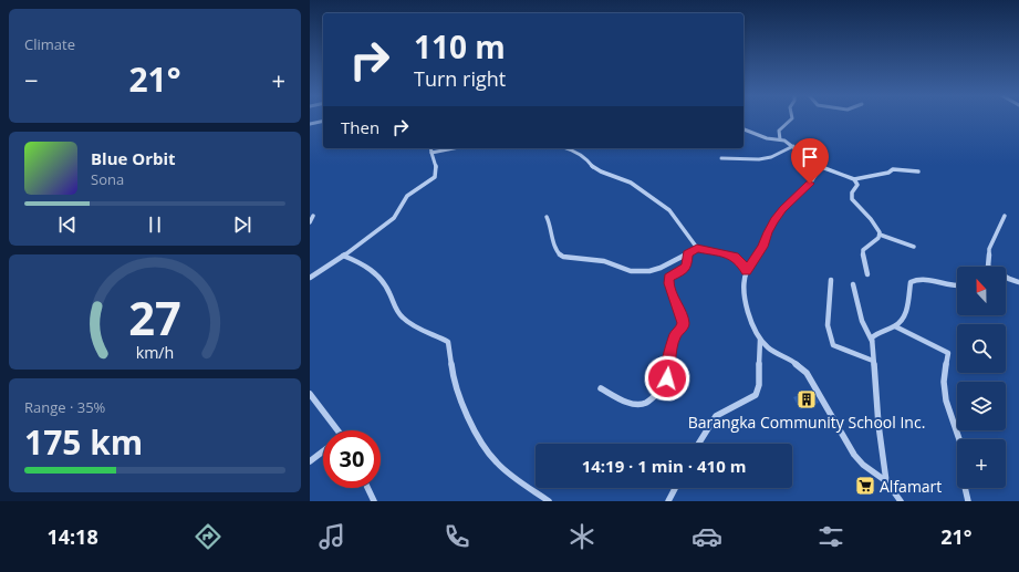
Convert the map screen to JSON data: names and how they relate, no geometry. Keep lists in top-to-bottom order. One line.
{"places":{"building":["Barangka Community School Inc."],"supermarket":["Alfamart"]},"north":"top","page":{"tile":["Climate",["Range · 35%","175 km"]],"turn":["110 m","Turn right"],"heat":["−","21°","+"],"then":"Then","song":["Blue Orbit","Sona"],"map_buttons":"+","limit":"30","trip":"14:19 · 1 min · 410 m","tabs":["14:18","21°"],"gauge":["27","km/h"]}}
